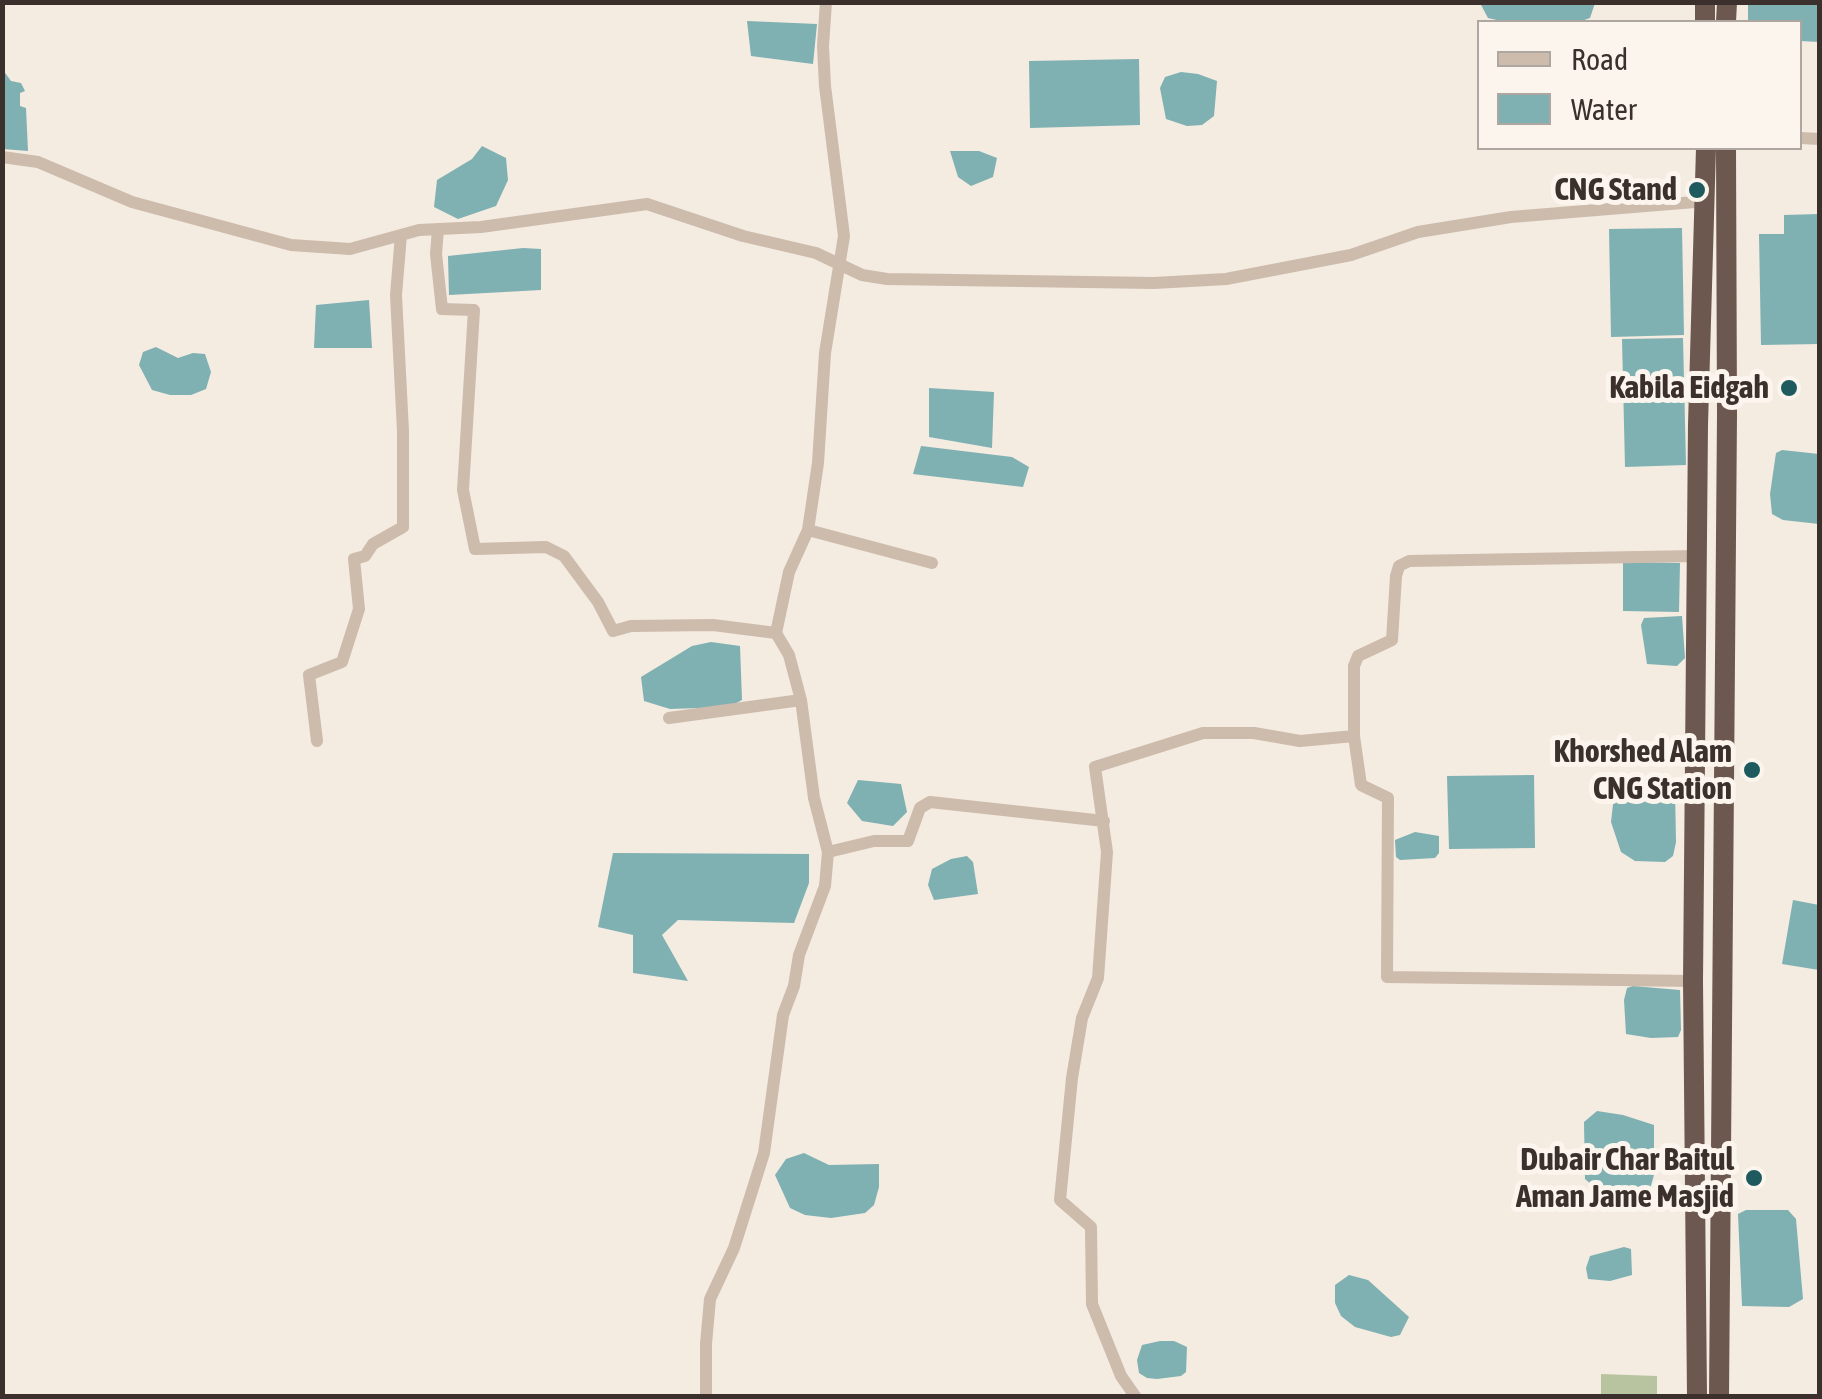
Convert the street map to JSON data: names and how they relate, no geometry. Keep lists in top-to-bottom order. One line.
{"places":["CNG Stand","Kabila Eidgah","Khorshed Alam CNG Station","Dubair Char Baitul Aman Jame Masjid"],"legend":["Road","Water"]}
